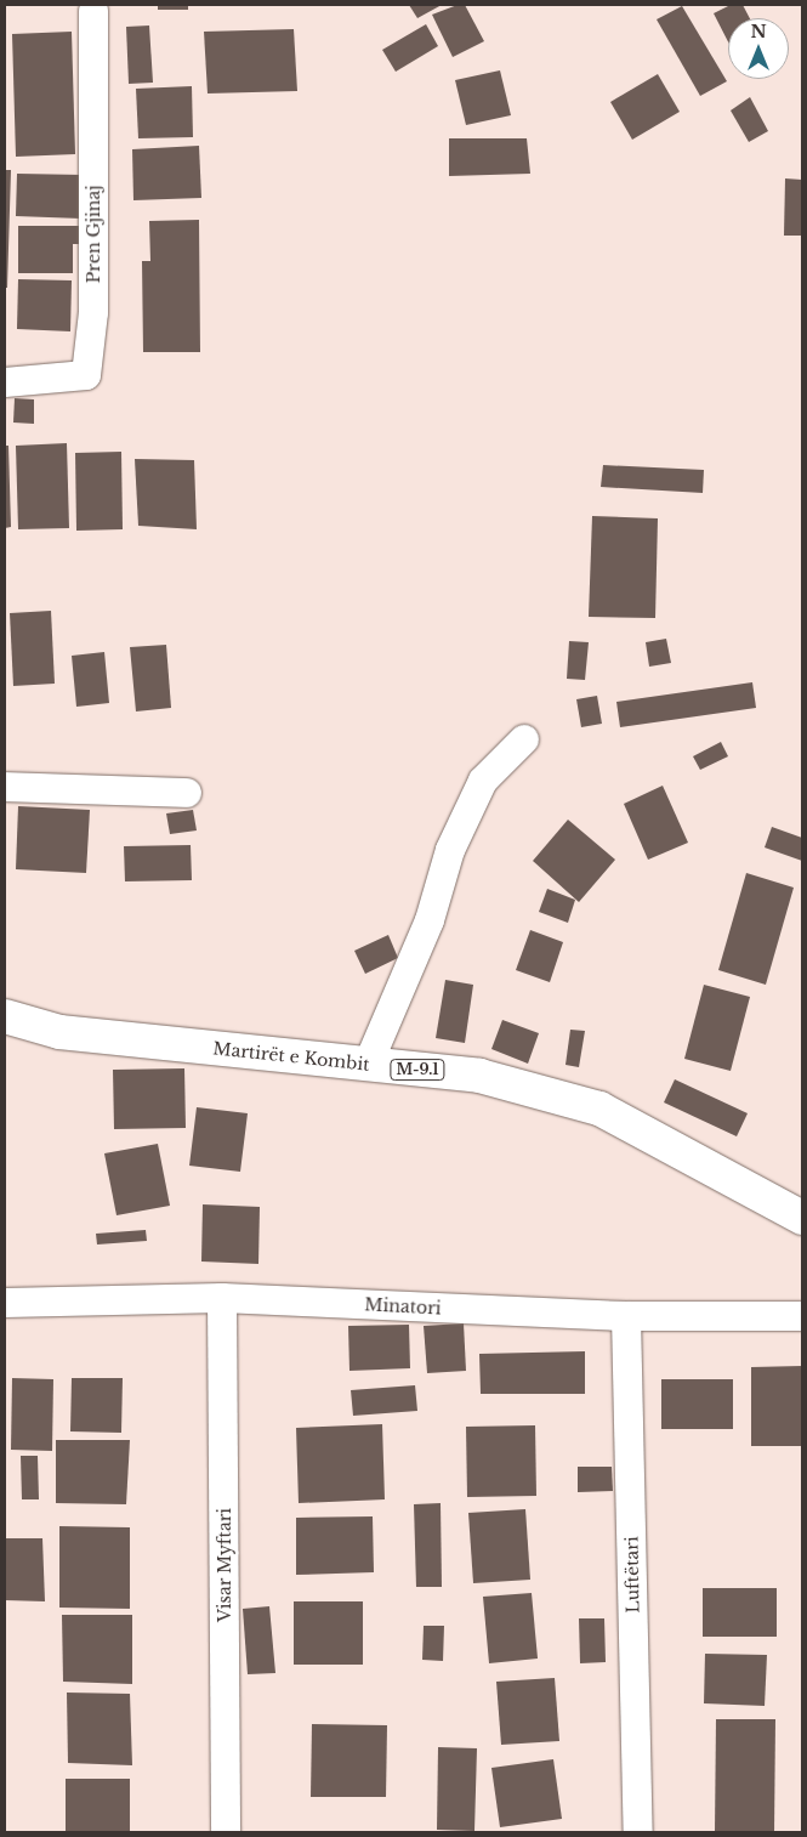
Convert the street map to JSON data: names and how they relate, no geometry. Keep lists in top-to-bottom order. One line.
{"streets":{"main road":["Martirët e Kombit","M-9.1"],"street":["Pren Gjinaj","Minatori","Visar Myftari","Luftëtari"]},"crossings":[["Minatori","Visar Myftari"],["Minatori","Luftëtari"]],"north":"top"}
